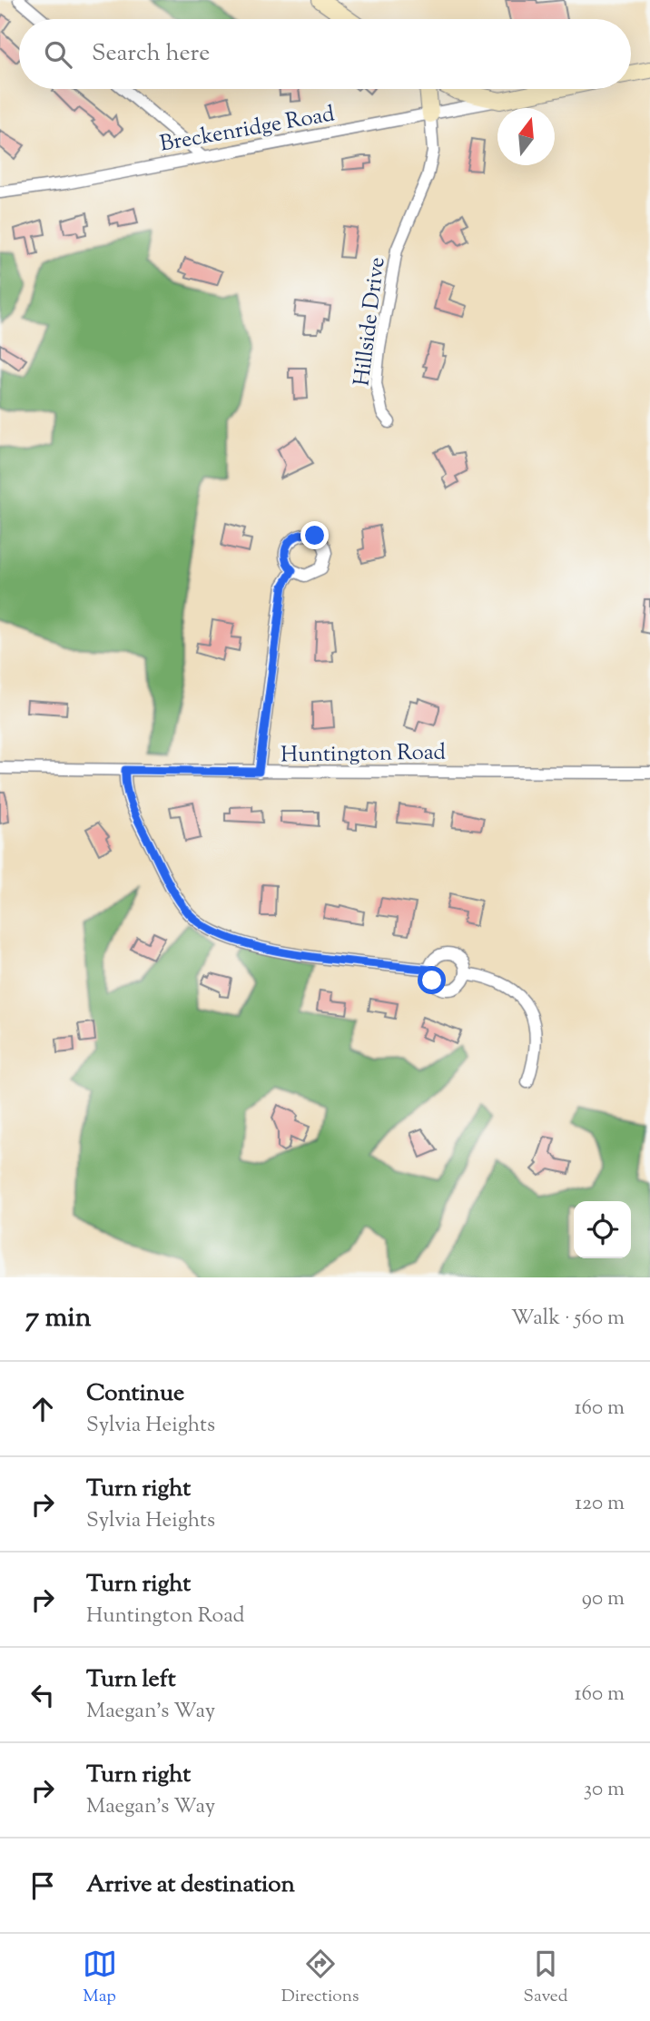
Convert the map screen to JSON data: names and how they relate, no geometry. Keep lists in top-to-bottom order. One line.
{"streets":{"street":["Breckenridge Road","Hillside Drive","Huntington Road"]},"crossings":[["Breckenridge Road","Hillside Drive"]],"north":"top","page":{"search":"Search here","heading":["7 min","Walk · 560 m"],"list":[["Continue","Sylvia Heights","160 m"],["Turn right","Sylvia Heights","120 m"],["Turn right","Huntington Road","90 m"],["Turn left","Maegan's Way","160 m"],["Turn right","Maegan's Way","30 m"],"Arrive at destination"],"nav":["Map","Directions","Saved"]}}
